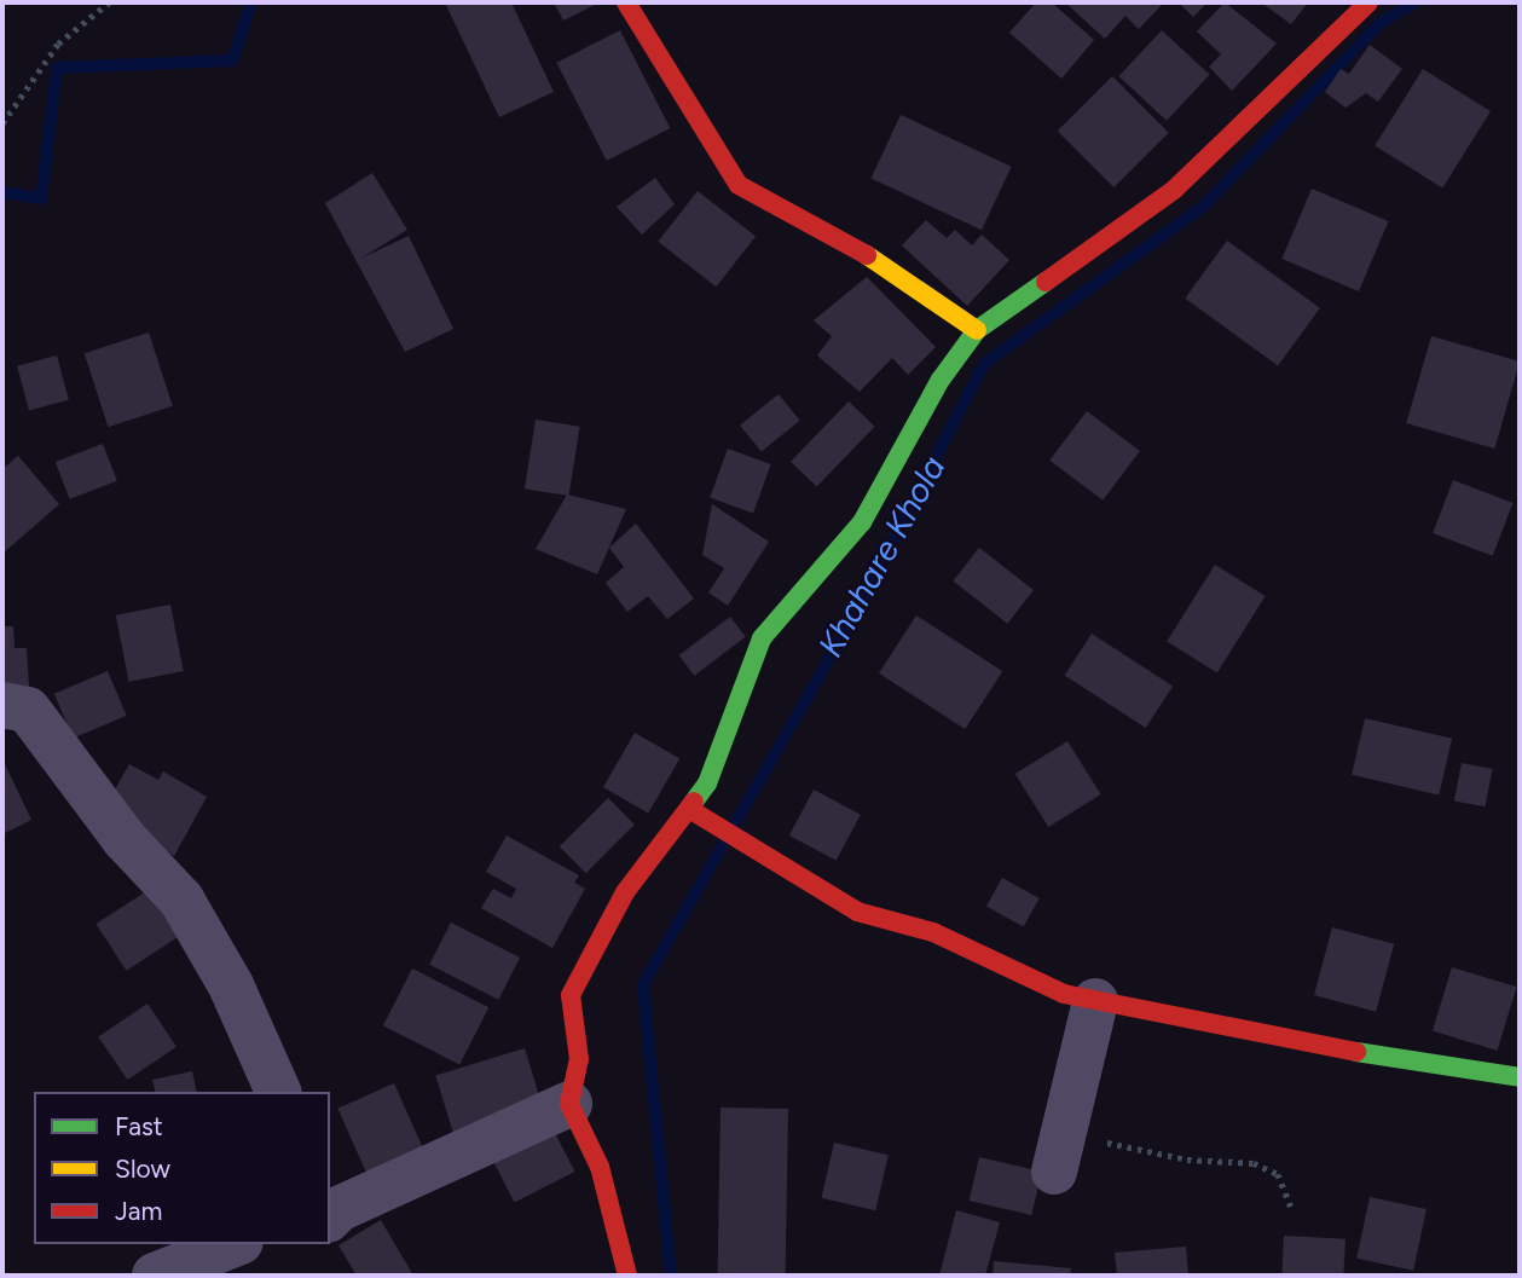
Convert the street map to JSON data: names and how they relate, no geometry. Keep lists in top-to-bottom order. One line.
{"water":["Khahare Khola"],"legend":["Fast","Slow","Jam"]}
